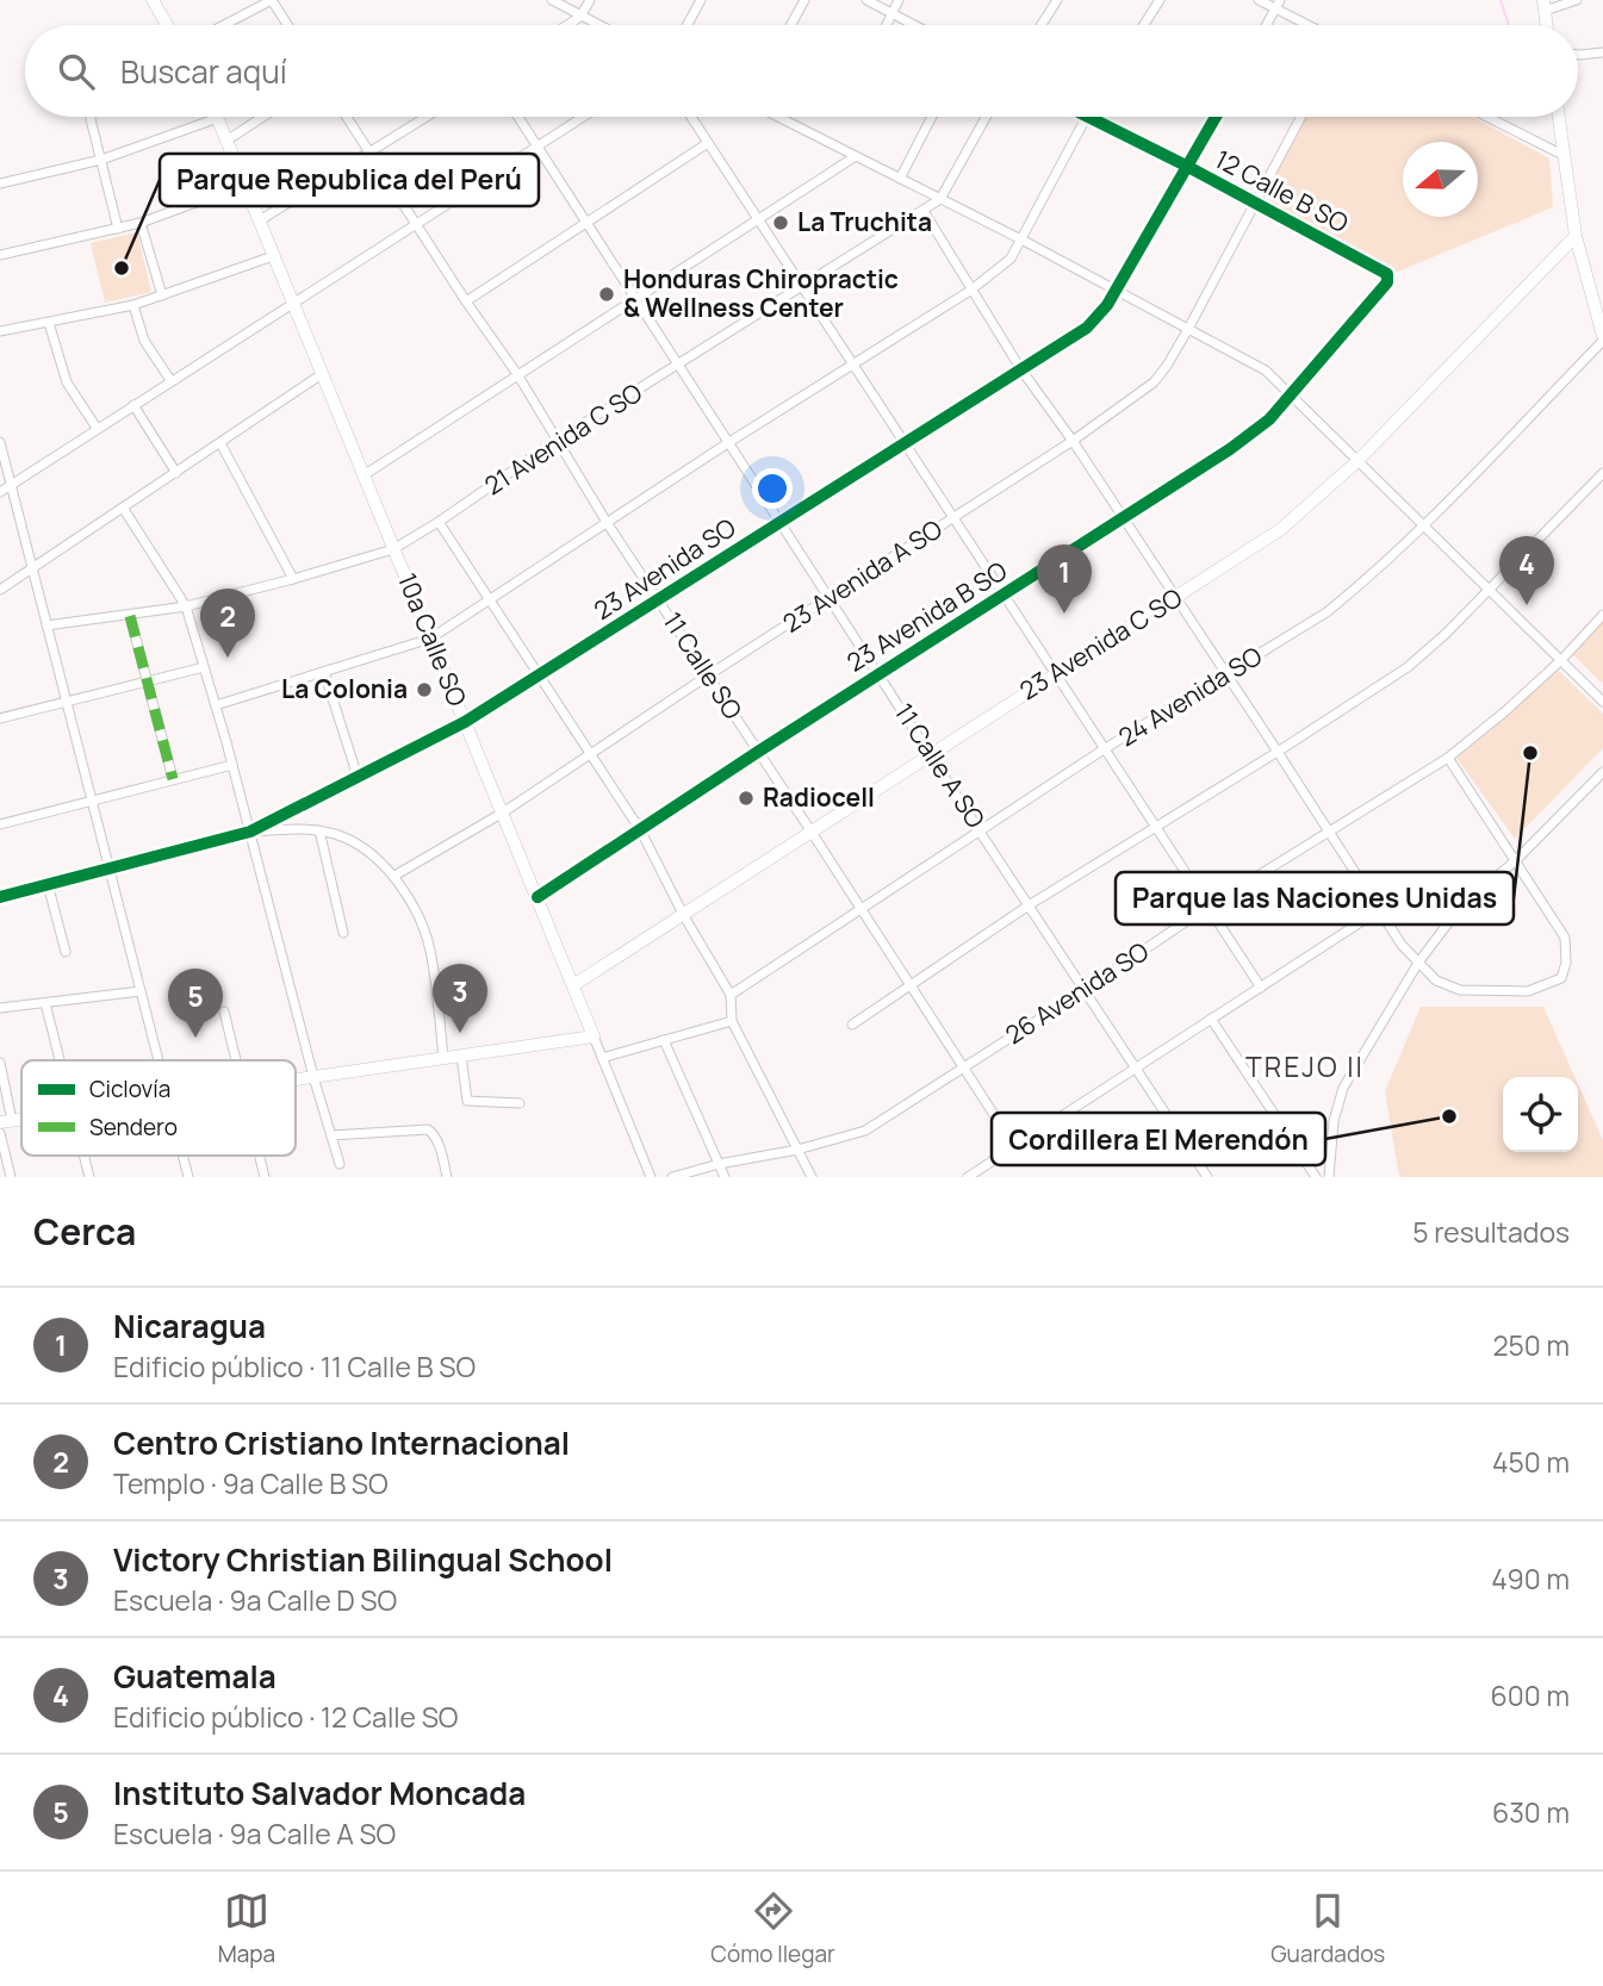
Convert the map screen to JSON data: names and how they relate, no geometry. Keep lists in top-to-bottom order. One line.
{"streets":{"street":["12 Calle B SO","21 Avenida C SO","23 Avenida SO","23 Avenida A SO","23 Avenida B SO","10a Calle SO","23 Avenida C SO","11 Calle SO","24 Avenida SO","11 Calle A SO","26 Avenida SO"]},"crossings":[["12 Calle B SO","23 Avenida SO"],["12 Calle B SO","23 Avenida A SO"],["12 Calle B SO","23 Avenida B SO"],["21 Avenida C SO","10a Calle SO"],["21 Avenida C SO","11 Calle SO"],["21 Avenida C SO","11 Calle A SO"],["23 Avenida SO","10a Calle SO"],["23 Avenida SO","11 Calle SO"],["23 Avenida SO","11 Calle A SO"],["23 Avenida A SO","10a Calle SO"],["23 Avenida A SO","11 Calle SO"],["23 Avenida A SO","11 Calle A SO"],["23 Avenida B SO","10a Calle SO"],["23 Avenida B SO","11 Calle SO"],["23 Avenida B SO","11 Calle A SO"],["10a Calle SO","23 Avenida C SO"],["23 Avenida C SO","11 Calle SO"],["23 Avenida C SO","11 Calle A SO"],["11 Calle SO","24 Avenida SO"],["11 Calle SO","26 Avenida SO"],["24 Avenida SO","11 Calle A SO"],["11 Calle A SO","26 Avenida SO"]],"districts":["TREJO II"],"places":["La Truchita","Parque Republica del Perú","Honduras Chiropractic & Wellness Center","La Colonia","Parque las Naciones Unidas","Radiocell","Cordillera El Merendón"],"legend":["Ciclovía","Sendero"],"north":"left","page":{"search":"Buscar aquí","pins":["4","1","2","3","5"],"heading":["Cerca","5 resultados"],"list":[{"mark":"1","name":"Nicaragua","note":"Edificio público · 11 Calle B SO","value":"250 m"},{"mark":"2","name":"Centro Cristiano Internacional","note":"Templo · 9a Calle B SO","value":"450 m"},{"mark":"3","name":"Victory Christian Bilingual School","note":"Escuela · 9a Calle D SO","value":"490 m"},{"mark":"4","name":"Guatemala","note":"Edificio público · 12 Calle SO","value":"600 m"},{"mark":"5","name":"Instituto Salvador Moncada","note":"Escuela · 9a Calle A SO","value":"630 m"}],"nav":["Mapa","Cómo llegar","Guardados"]}}
